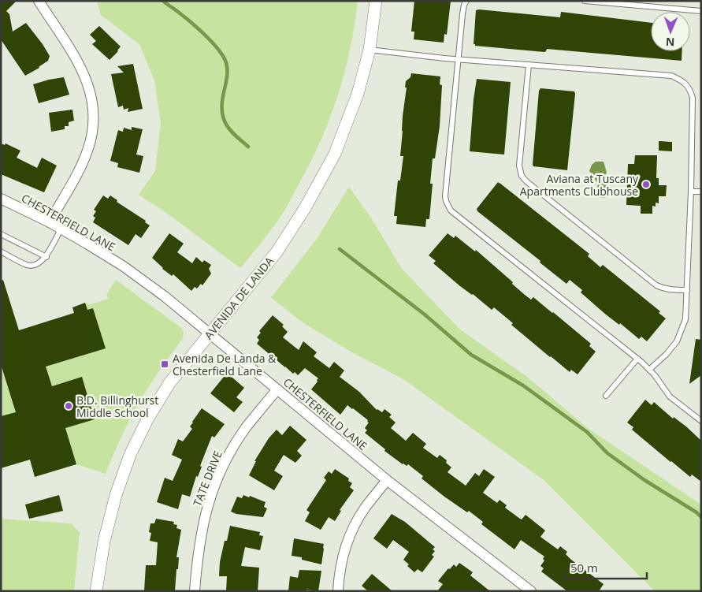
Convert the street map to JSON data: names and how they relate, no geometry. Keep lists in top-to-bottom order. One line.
{"streets":{"street":["CHESTERFIELD LANE","AVENIDA DE LANDA","TATE DRIVE"]},"crossings":[["CHESTERFIELD LANE","AVENIDA DE LANDA"],["CHESTERFIELD LANE","TATE DRIVE"]],"places":{"other":["Aviana at Tuscany Apartments Clubhouse","B.D. Billinghurst Middle School"],"transit":["Avenida De Landa & Chesterfield Lane"]},"scale_bar":"50 m","north":"bottom"}
